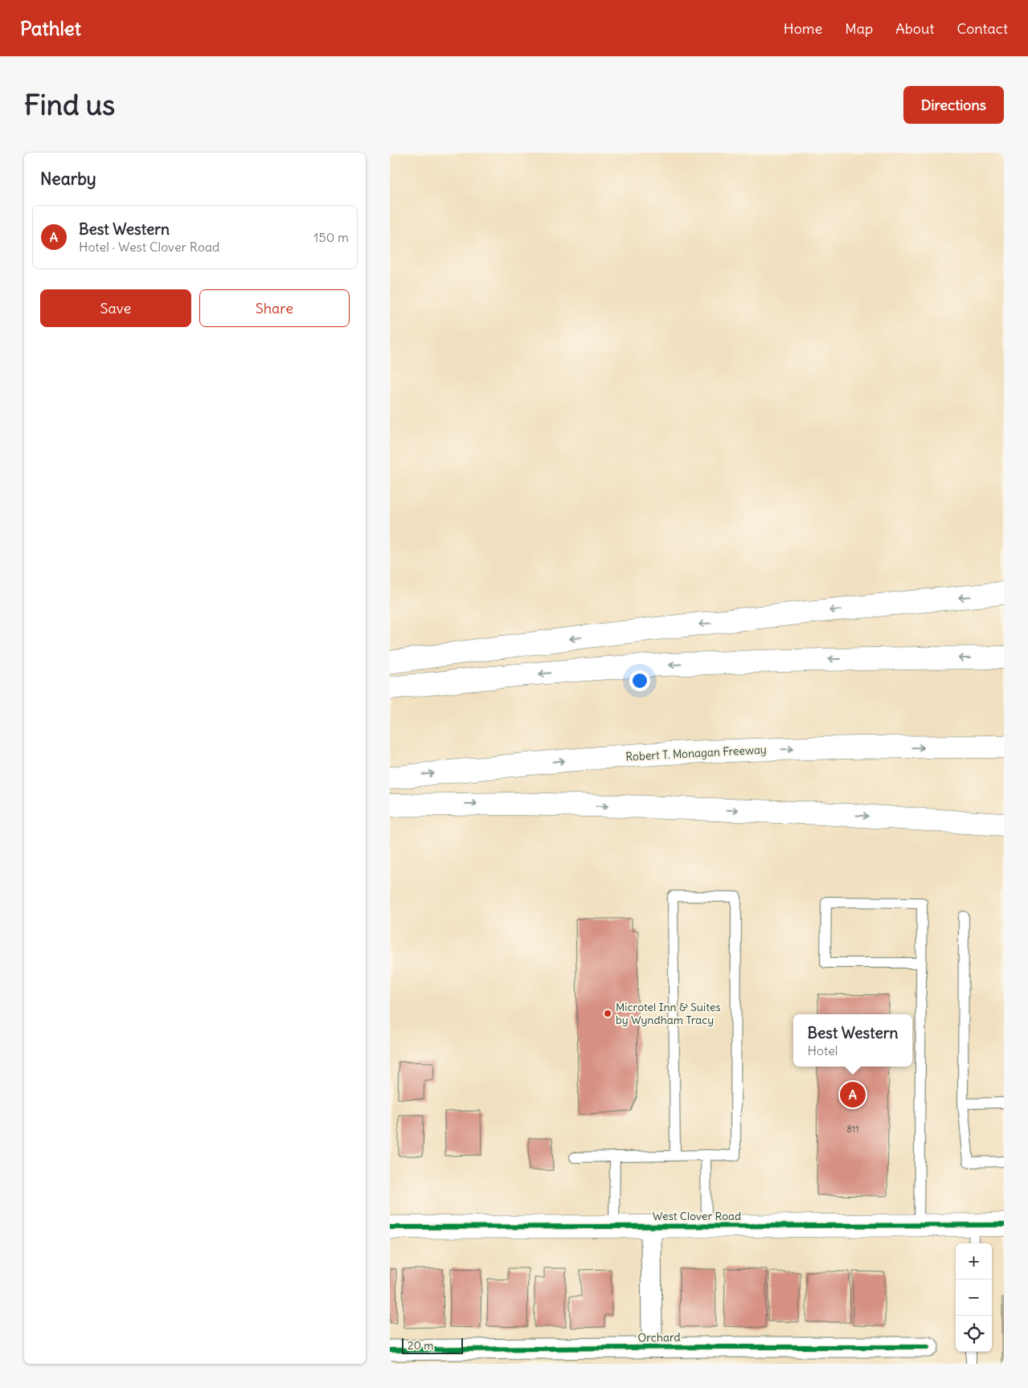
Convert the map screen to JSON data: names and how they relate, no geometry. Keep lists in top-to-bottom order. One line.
{"streets":{"main road":["Robert T. Monagan Freeway","West Clover Road"],"street":["Orchard"]},"crossings":[["West Clover Road","Orchard"]],"places":["Microtel Inn & Suites by Wyndham Tracy"],"house_numbers":["811"],"scale_bar":"20 m","page":{"header":"Pathlet","nav":["Home","Map","About","Contact"],"buttons":["Directions",["Save","Share"]],"title":"Find us","heading":"Nearby","list":[{"mark":"A","name":"Best Western","note":"Hotel · West Clover Road","value":"150 m"}],"popup":["Best Western","Hotel"],"pins":"A","map_buttons":["+","−"],"scale":"20 m"}}
